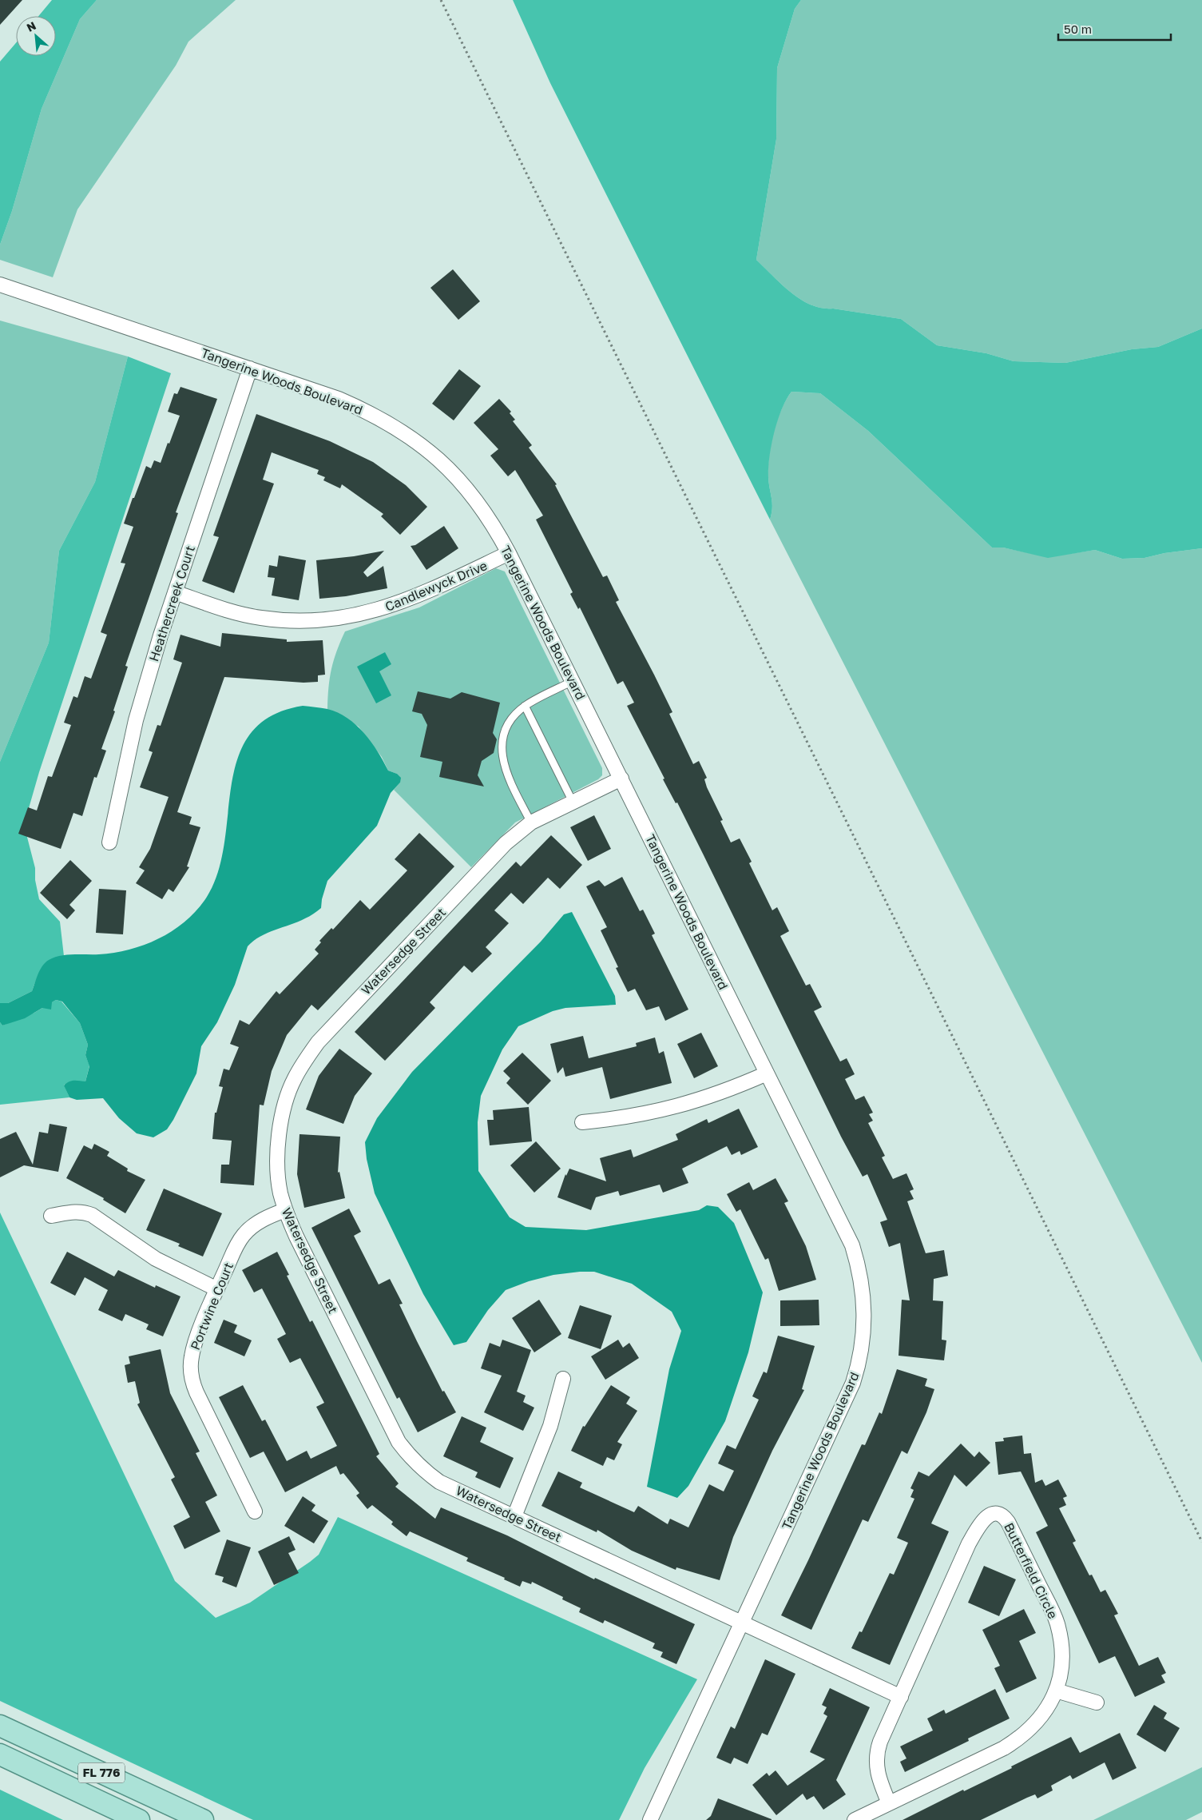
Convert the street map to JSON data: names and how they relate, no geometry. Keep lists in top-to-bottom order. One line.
{"streets":{"main road":["FL 776"],"street":["Tangerine Woods Boulevard","Candlewyck Drive","Heathercreek Court","Watersedge Street","Portwine Court","Butterfield Circle"]},"crossings":[["Tangerine Woods Boulevard","Candlewyck Drive"],["Tangerine Woods Boulevard","Heathercreek Court"],["Tangerine Woods Boulevard","Watersedge Street"],["Candlewyck Drive","Heathercreek Court"],["Watersedge Street","Portwine Court"]],"scale_bar":"50 m","north":"top left"}
